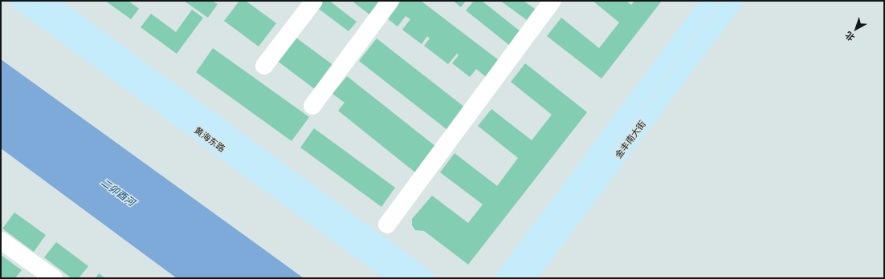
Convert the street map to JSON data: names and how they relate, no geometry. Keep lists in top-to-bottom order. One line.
{"streets":{"main road":["黄海东路","金丰南大街"]},"water":["二卯酉河"],"north":"bottom left"}
